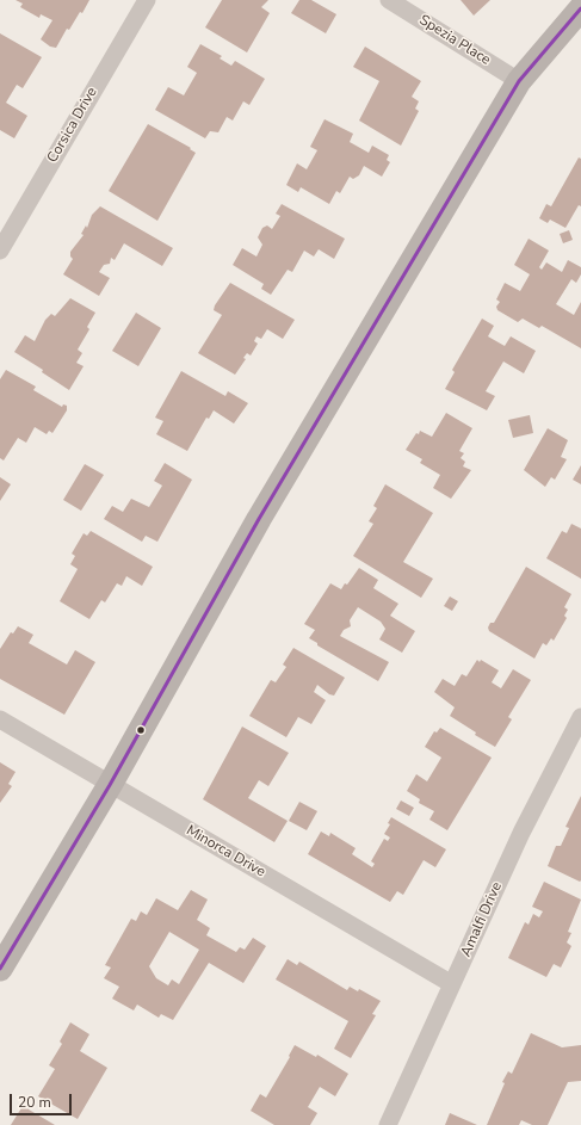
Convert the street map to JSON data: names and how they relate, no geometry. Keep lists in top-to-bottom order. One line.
{"streets":{"street":["Spezia Place","Corsica Drive","Minorca Drive","Amalfi Drive"]},"crossings":[["Minorca Drive","Amalfi Drive"]],"scale_bar":"20 m"}
